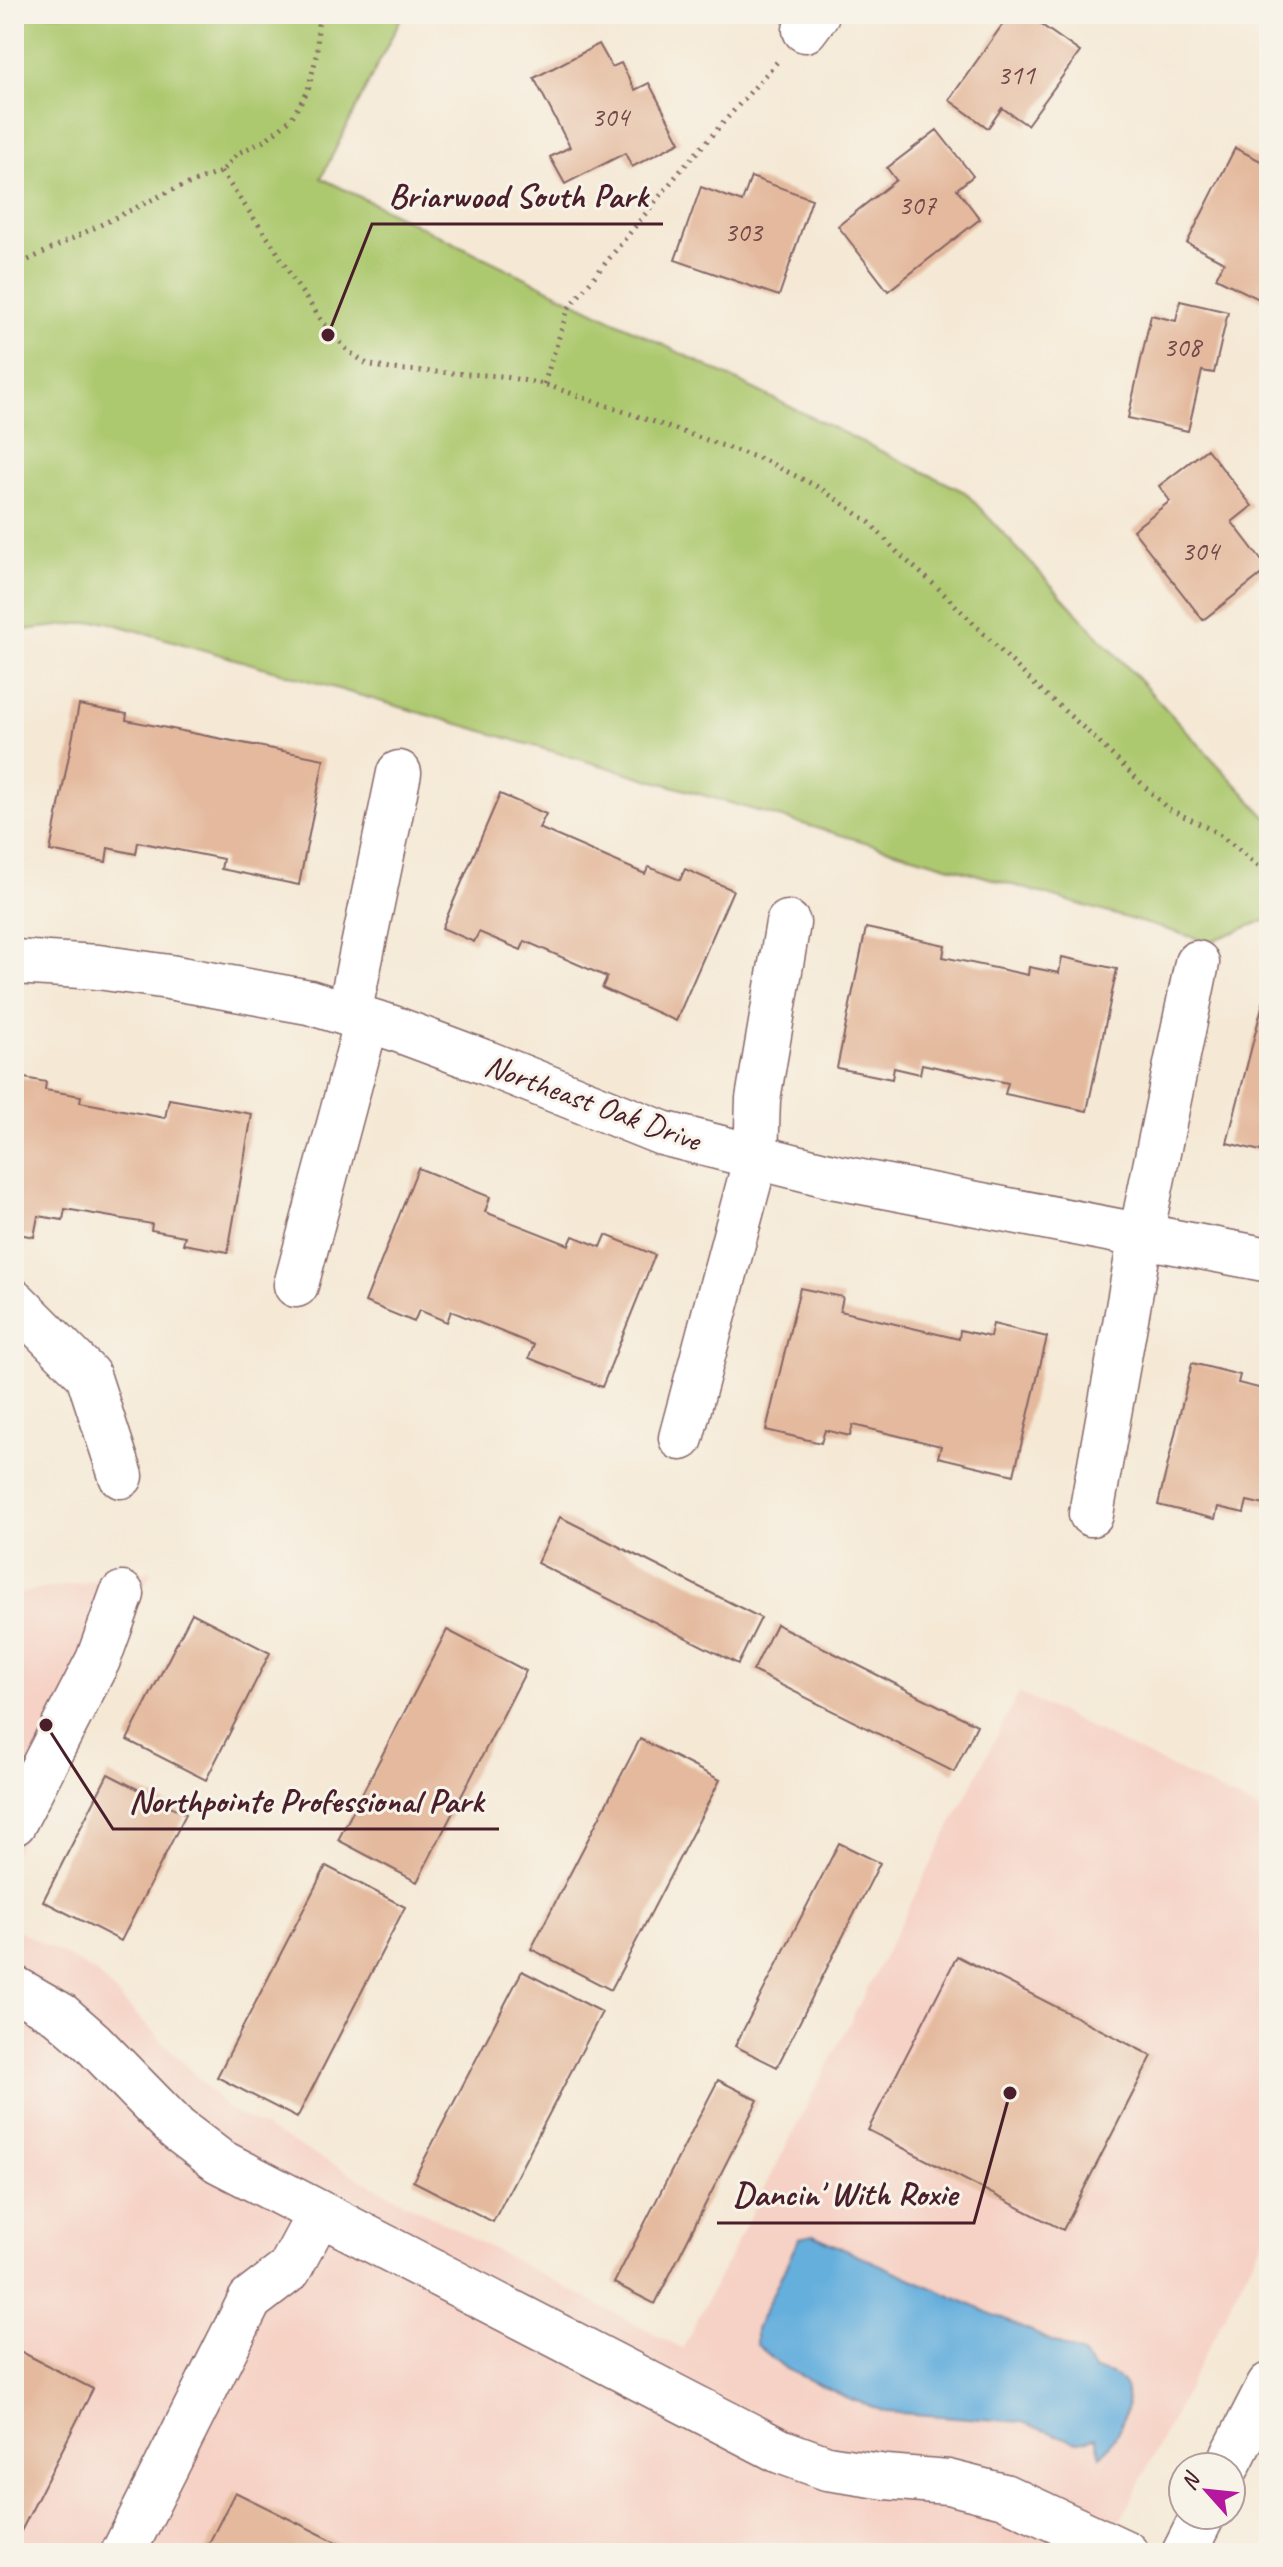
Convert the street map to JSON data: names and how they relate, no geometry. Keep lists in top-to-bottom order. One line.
{"streets":{"street":["Northeast Oak Drive"]},"places":["Briarwood South Park","Northpointe Professional Park","Dancin' With Roxie"],"house_numbers":["311","304","307","303","308","304"],"north":"top left"}
